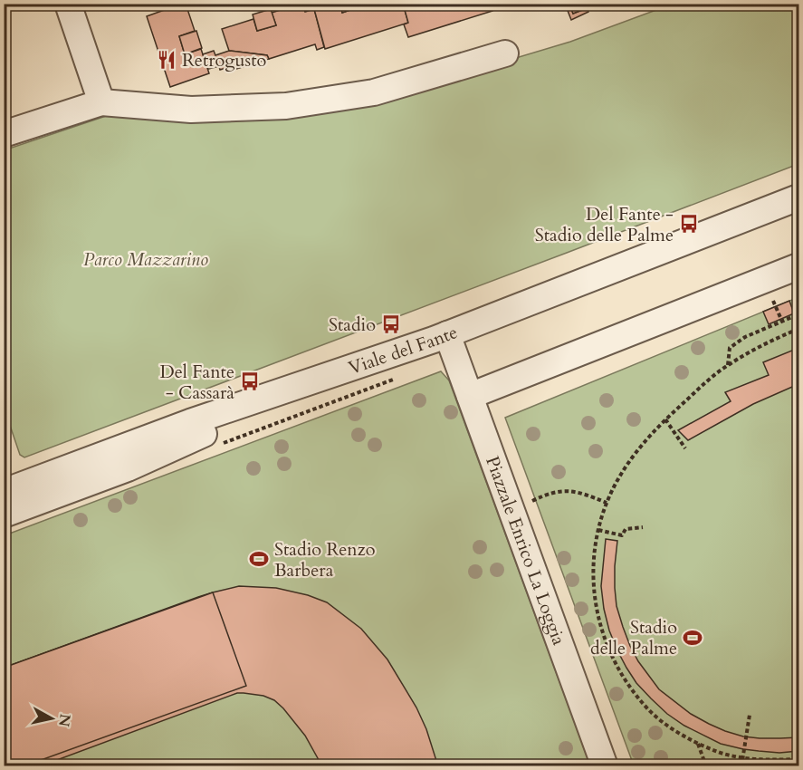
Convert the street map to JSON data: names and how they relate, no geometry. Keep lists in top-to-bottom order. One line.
{"streets":{"street":["Viale del Fante","Piazzale Enrico La Loggia"]},"crossings":[["Viale del Fante","Piazzale Enrico La Loggia"]],"parks":["Parco Mazzarino"],"places":{"restaurant":["Retrogusto"],"bus stop":["Del Fante - Stadio delle Palme","Stadio","Del Fante - Cassarà"],"sports":["Stadio Renzo Barbera","Stadio delle Palme"]},"north":"right"}
